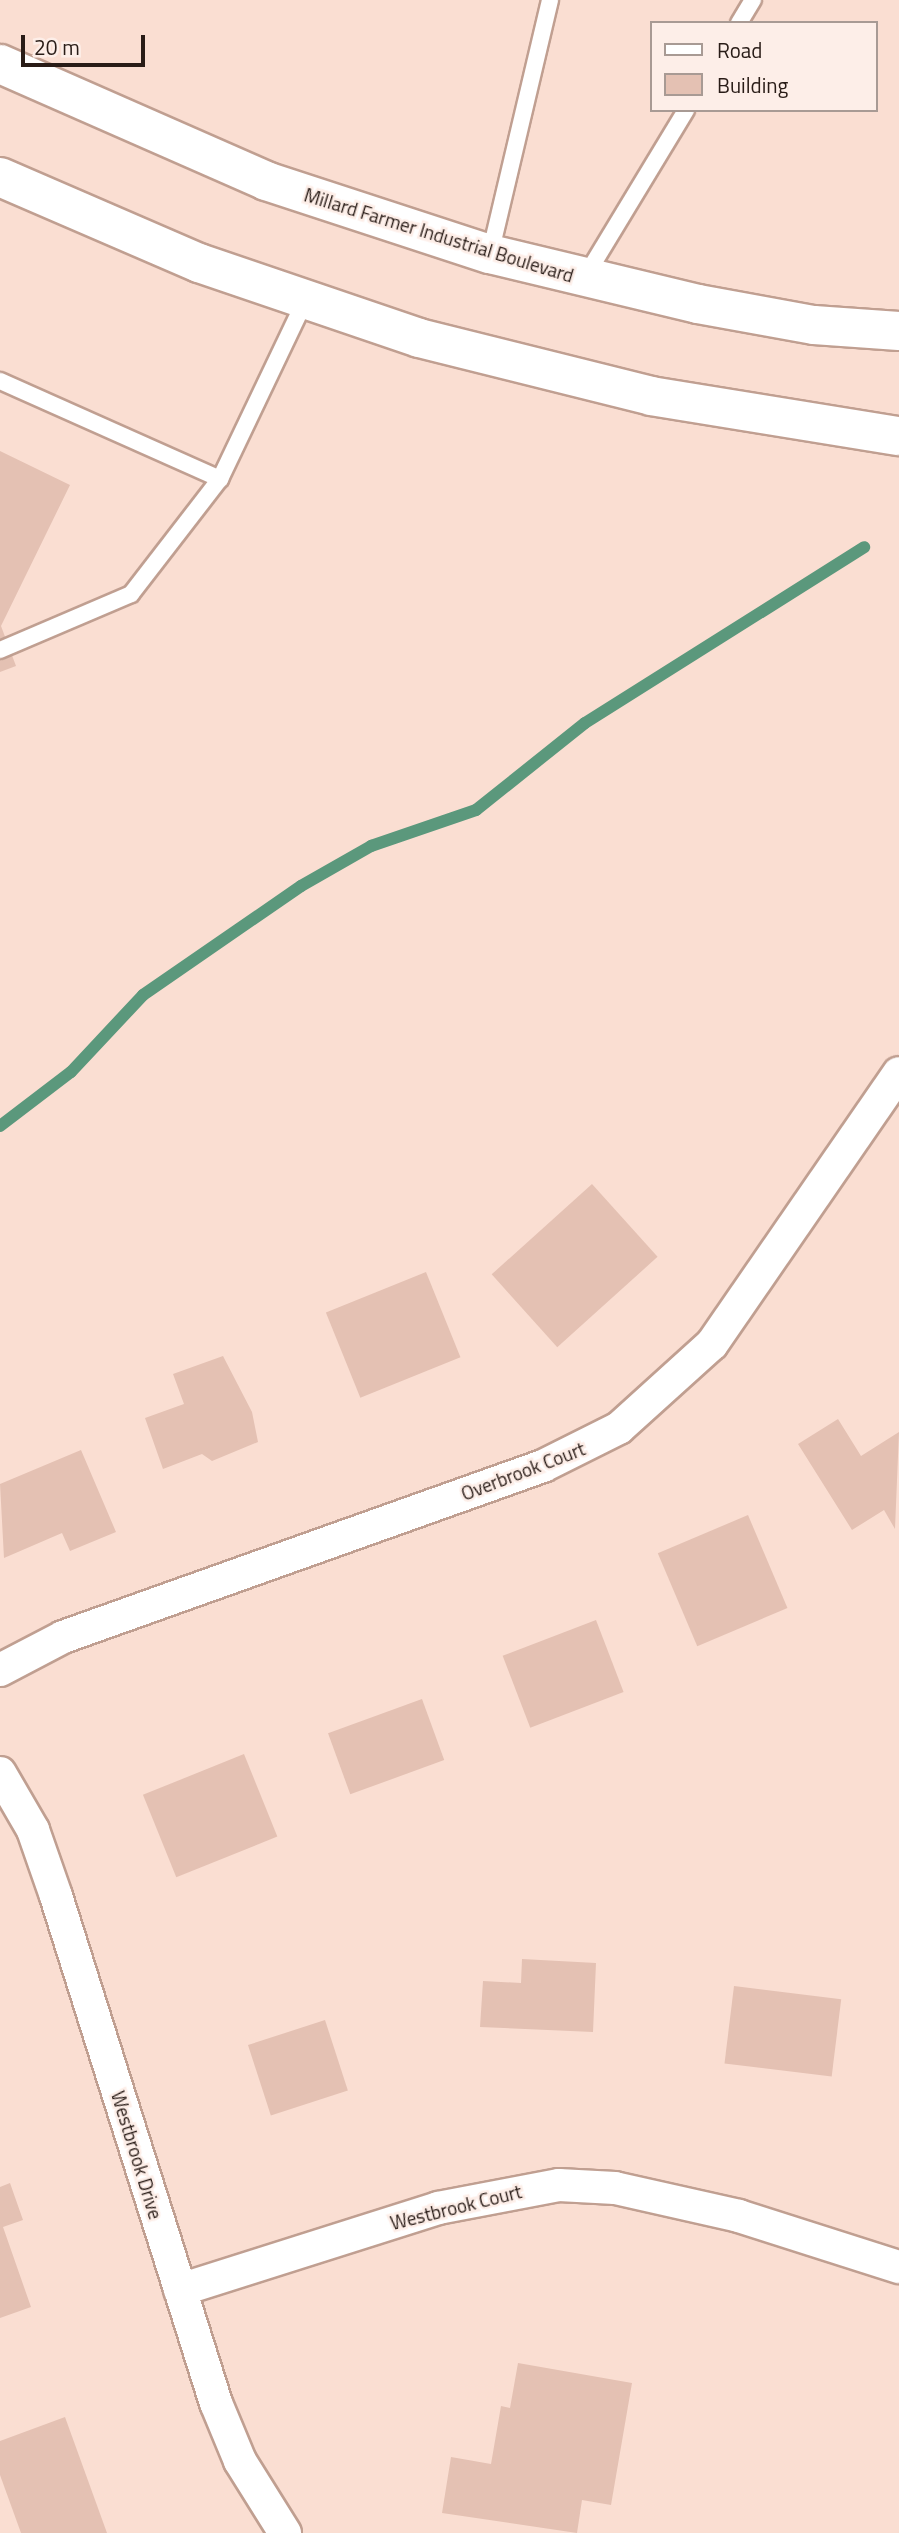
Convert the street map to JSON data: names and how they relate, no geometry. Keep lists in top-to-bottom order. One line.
{"streets":{"main road":["Millard Farmer Industrial Boulevard"],"street":["Overbrook Court","Westbrook Drive","Westbrook Court"]},"crossings":[["Westbrook Drive","Westbrook Court"]],"legend":["Road","Building"],"scale_bar":"20 m"}
